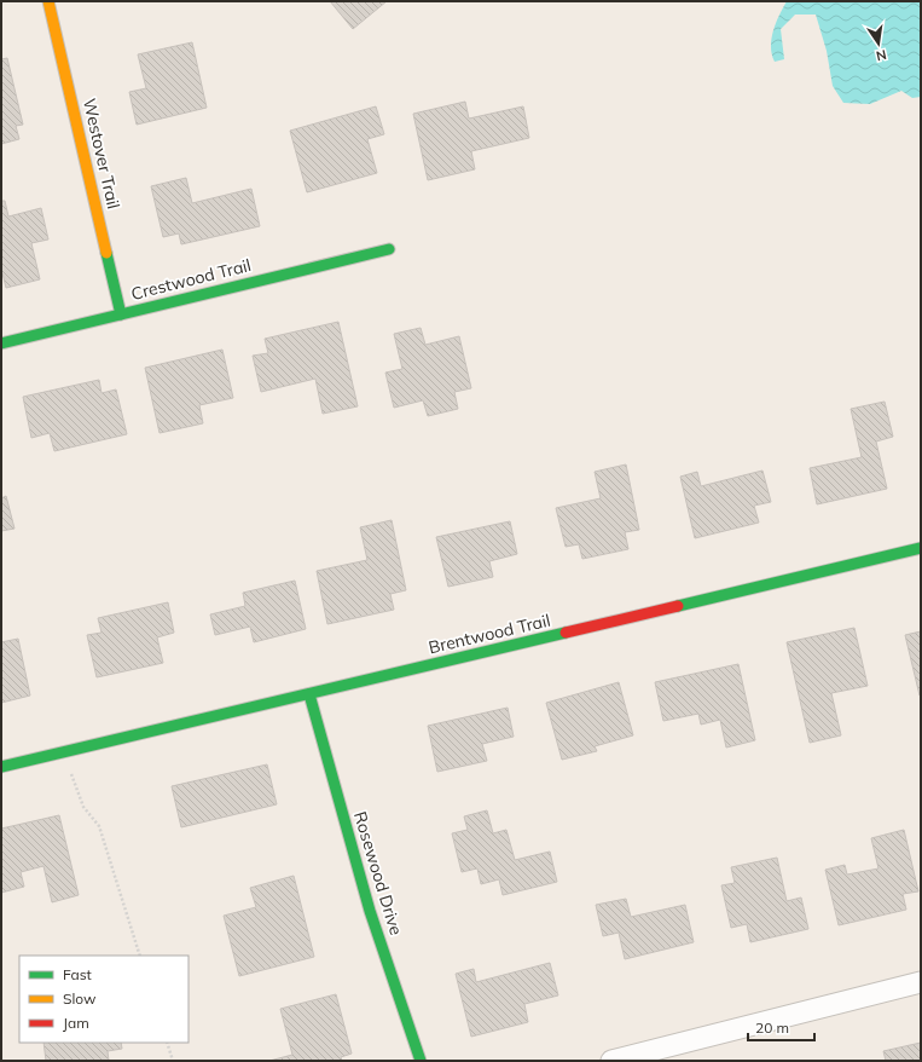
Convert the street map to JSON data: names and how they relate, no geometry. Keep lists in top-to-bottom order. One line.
{"streets":{"street":["Westover Trail","Crestwood Trail","Brentwood Trail","Rosewood Drive"]},"crossings":[["Westover Trail","Crestwood Trail"],["Brentwood Trail","Rosewood Drive"]],"legend":["Fast","Slow","Jam"],"scale_bar":"20 m","north":"bottom"}
